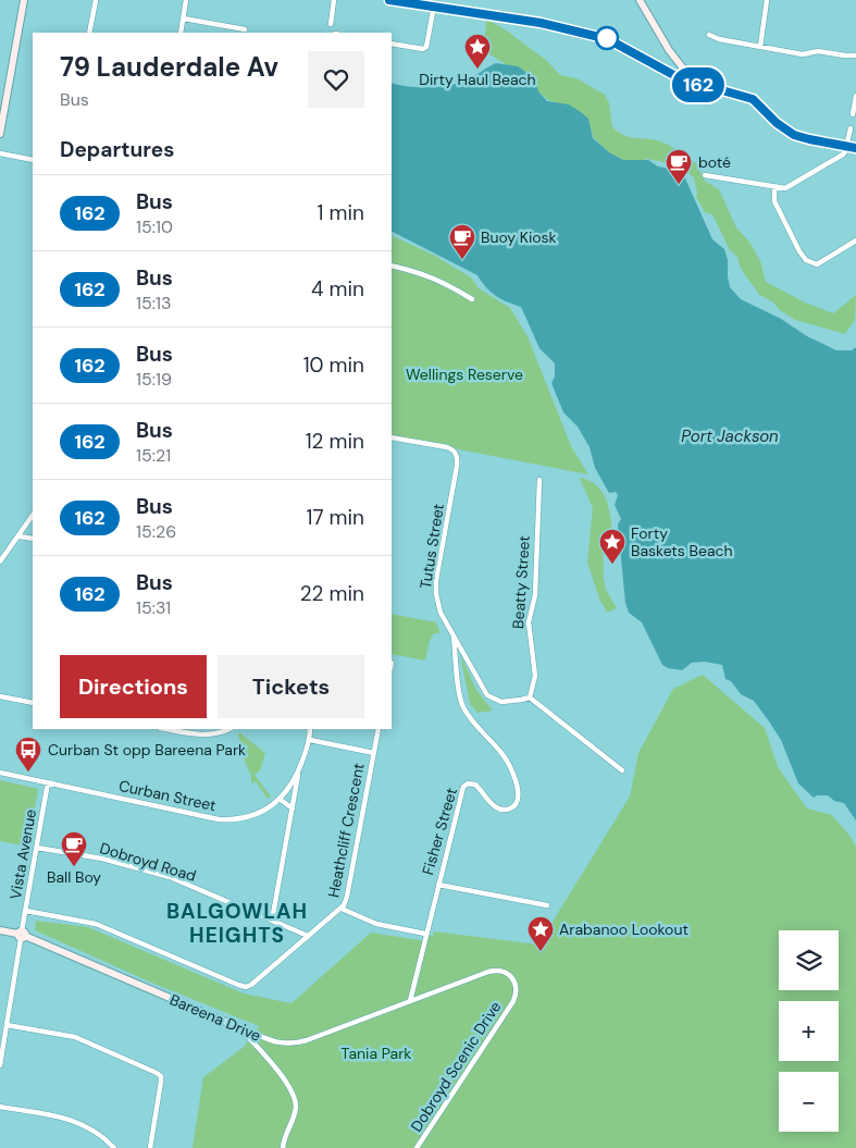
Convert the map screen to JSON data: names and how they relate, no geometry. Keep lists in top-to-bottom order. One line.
{"streets":{"street":["Tutus Street","Beatty Street","Curban Street","Heathcliff Crescent","Fisher Street","Vista Avenue","Dobroyd Road","Bareena Drive","Dobroyd Scenic Drive"]},"crossings":[["Tutus Street","Beatty Street"],["Tutus Street","Fisher Street"],["Curban Street","Vista Avenue"],["Heathcliff Crescent","Vista Avenue"],["Heathcliff Crescent","Dobroyd Road"],["Fisher Street","Bareena Drive"],["Fisher Street","Dobroyd Scenic Drive"],["Vista Avenue","Dobroyd Road"],["Vista Avenue","Bareena Drive"],["Bareena Drive","Dobroyd Scenic Drive"]],"districts":["BALGOWLAH HEIGHTS"],"water":["Port Jackson"],"parks":["Wellings Reserve","Tania Park"],"places":{"place":["Dirty Haul Beach","Forty Baskets Beach","Arabanoo Lookout"],"cafe":["boté","Buoy Kiosk","Ball Boy"],"bus stop":["Curban St opp Bareena Park"]},"lines":["bus line 162"],"page":{"on_map":"162","heading":[["79 Lauderdale Av","Bus"],"Departures"],"list":[{"mark":"162","name":"Bus","note":"15:10","value":"1 min"},{"mark":"162","name":"Bus","note":"15:13","value":"4 min"},{"mark":"162","name":"Bus","note":"15:19","value":"10 min"},{"mark":"162","name":"Bus","note":"15:21","value":"12 min"},{"mark":"162","name":"Bus","note":"15:26","value":"17 min"},{"mark":"162","name":"Bus","note":"15:31","value":"22 min"}],"buttons":["Directions","Tickets"],"map_buttons":["+","−"]}}
